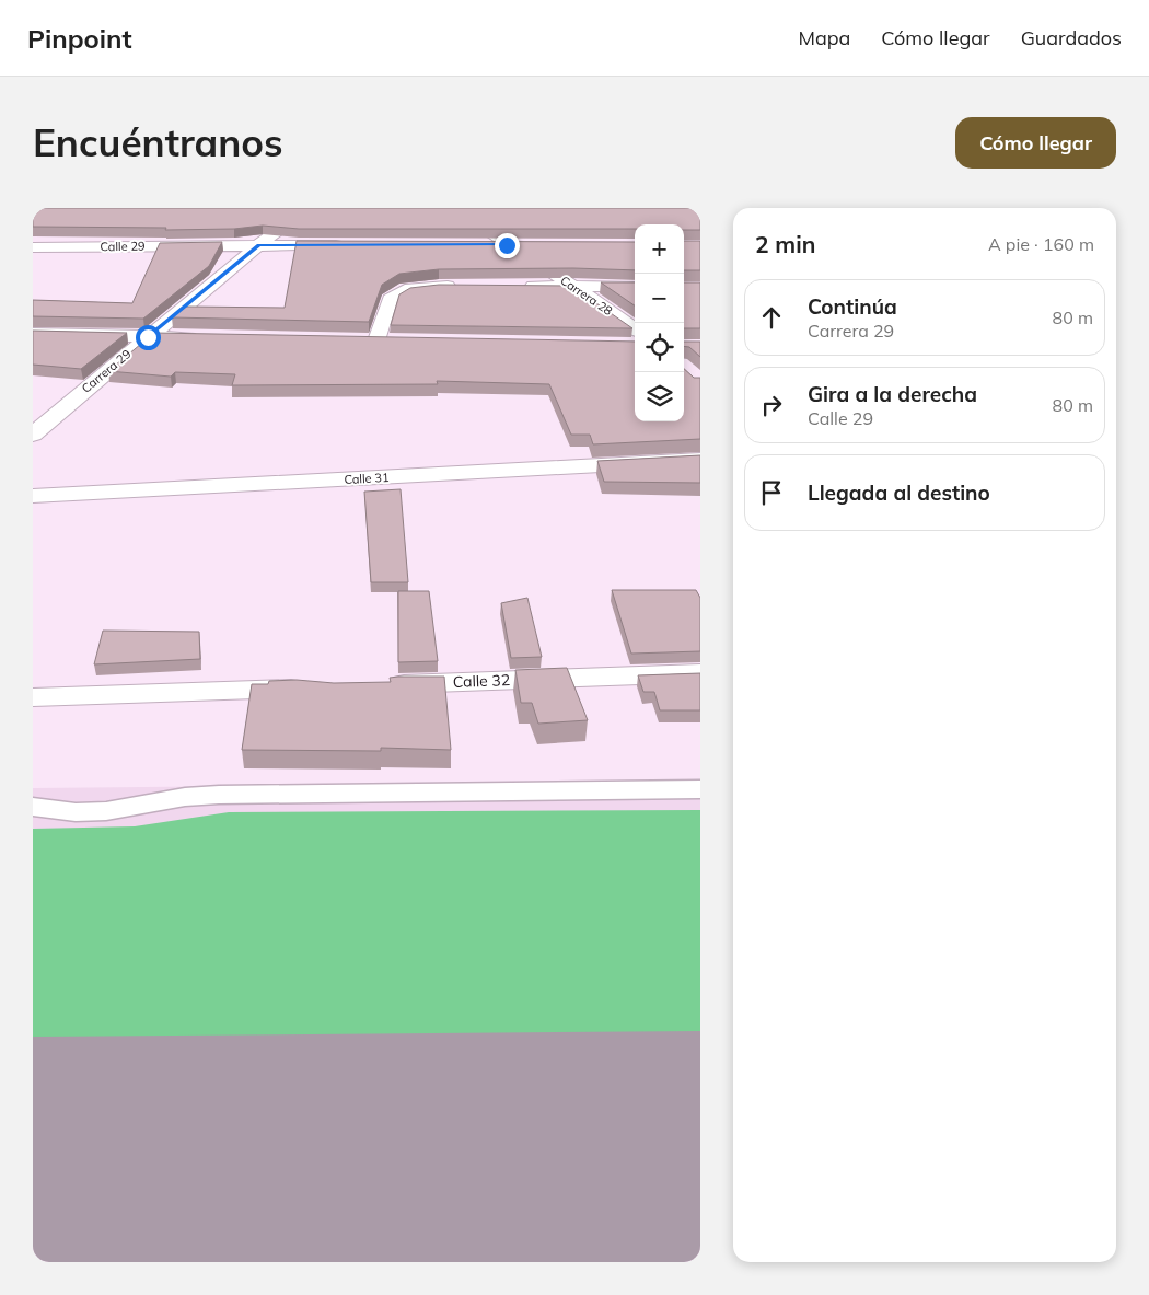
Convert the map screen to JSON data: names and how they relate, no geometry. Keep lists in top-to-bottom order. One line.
{"streets":{"street":["Calle 29","Carrera 28","Carrera 29","Calle 31","Calle 32"]},"crossings":[["Calle 29","Carrera 29"]],"page":{"header":"Pinpoint","nav":["Mapa","Cómo llegar","Guardados"],"buttons":"Cómo llegar","title":"Encuéntranos","heading":["2 min","A pie · 160 m"],"map_buttons":["+","−"],"list":[["Continúa","Carrera 29","80 m"],["Gira a la derecha","Calle 29","80 m"],"Llegada al destino"]}}
